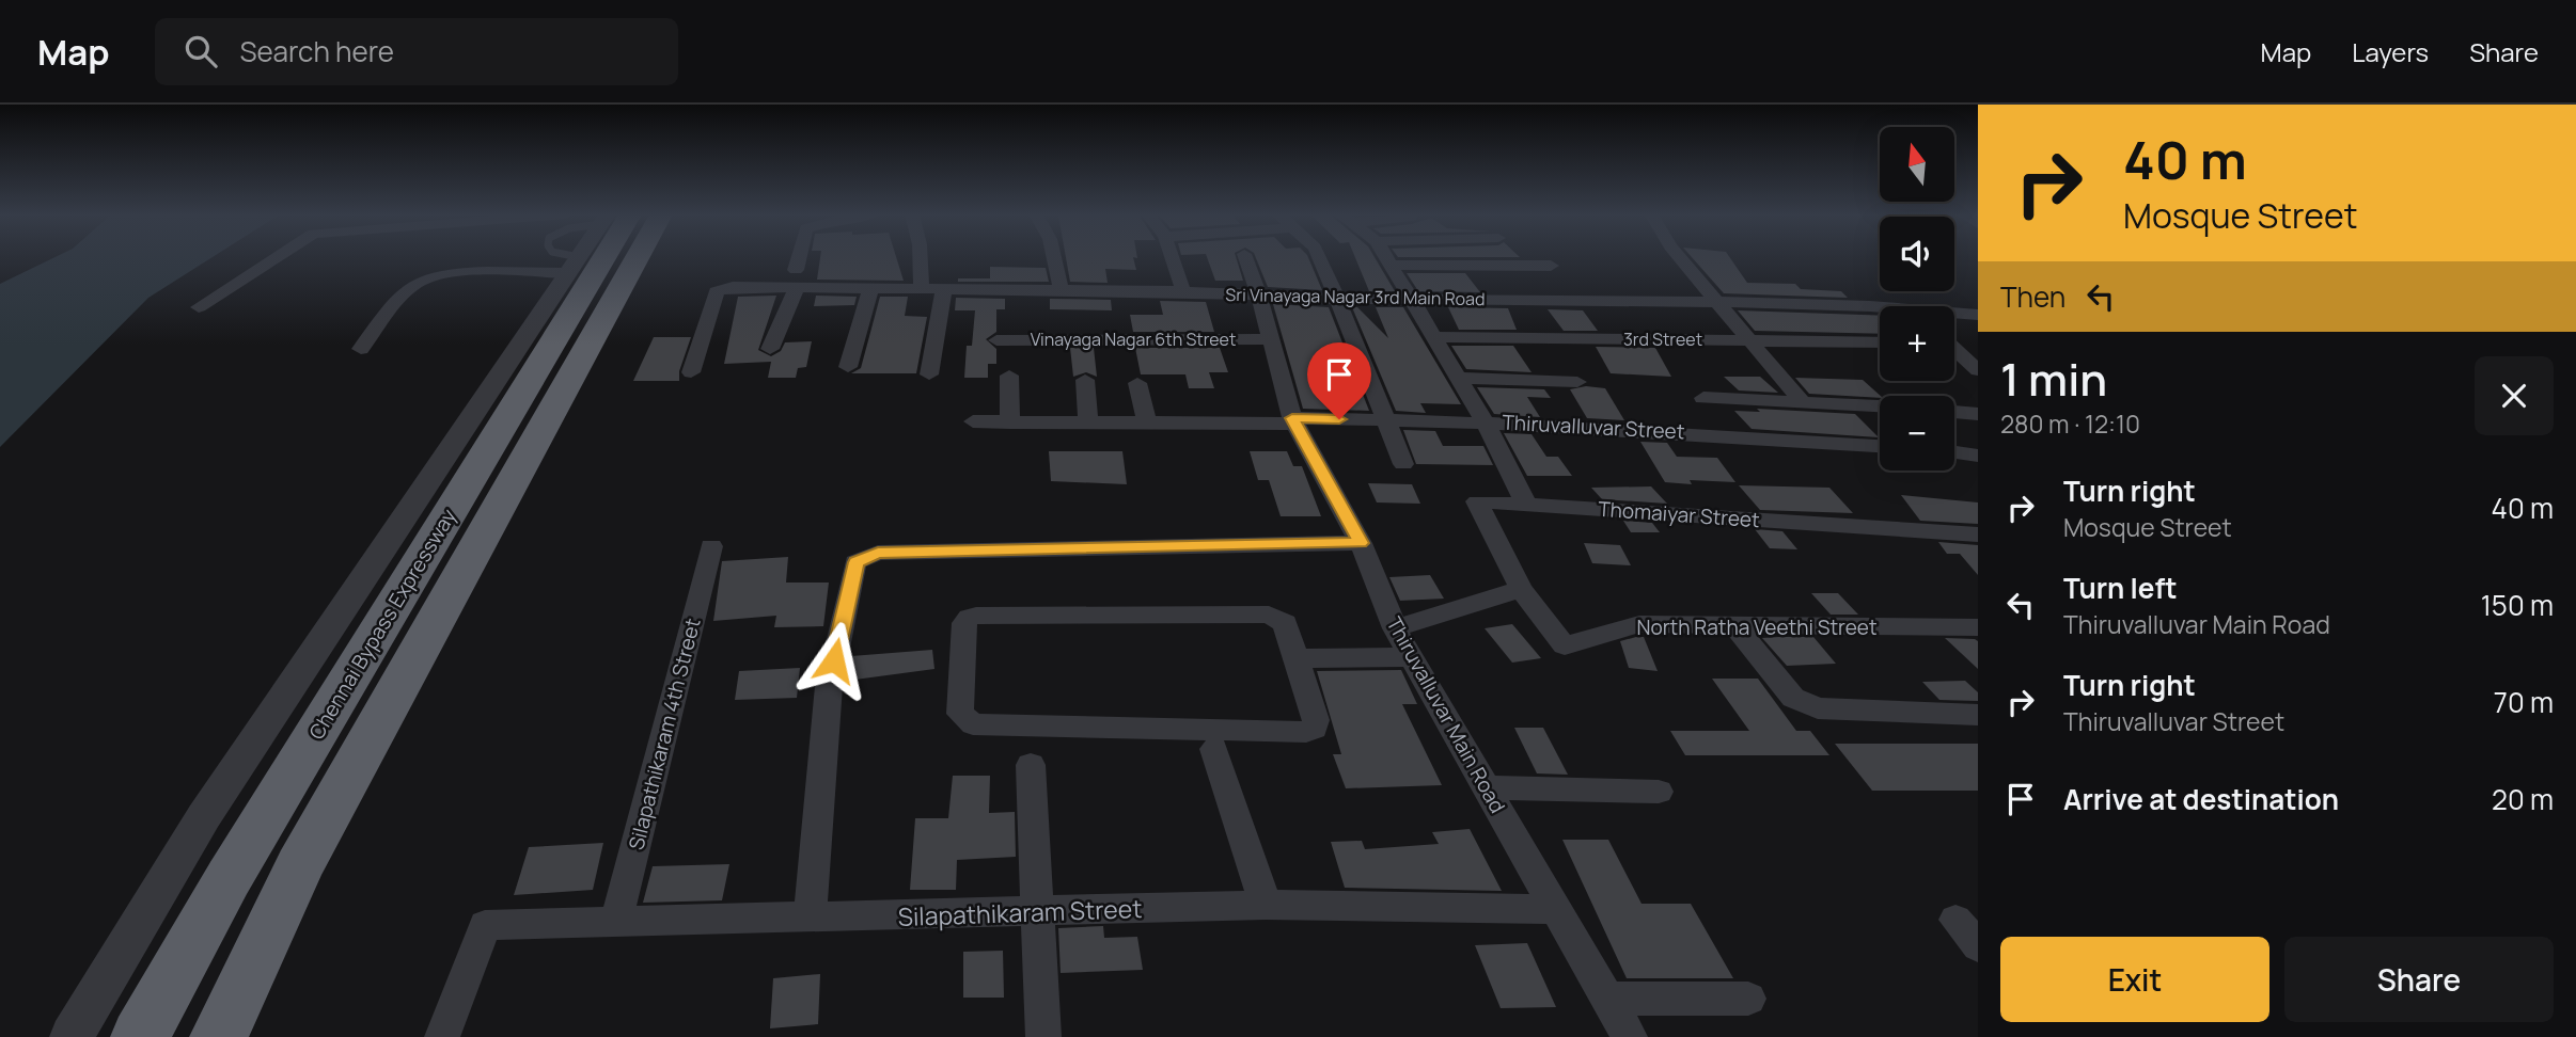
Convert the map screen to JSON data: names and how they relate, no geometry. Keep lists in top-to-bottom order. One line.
{"streets":{"highway":["Chennai Bypass Expressway"],"street":["Sri Vinayaga Nagar 3rd Main Road","Vinayaga Nagar 6th Street","3rd Street","Thiruvalluvar Street","Thomaiyar Street","North Ratha Veethi Street","Thiruvalluvar Main Road","Silapathikaram 4th Street","Silapathikaram Street"]},"crossings":[["Sri Vinayaga Nagar 3rd Main Road","Thiruvalluvar Main Road"],["Vinayaga Nagar 6th Street","Thiruvalluvar Main Road"],["Thiruvalluvar Street","Thiruvalluvar Main Road"],["Thomaiyar Street","North Ratha Veethi Street"],["Thiruvalluvar Main Road","Silapathikaram Street"],["Silapathikaram 4th Street","Silapathikaram Street"]],"north":"top","page":{"header":"Map","search":"Search here","nav":["Map","Layers","Share"],"turn":["40 m","Mosque Street"],"map_buttons":["+","−"],"then":"Then","heading":["1 min","280 m · 12:10"],"list":[{"name":"Turn right","note":"Mosque Street","value":"40 m"},{"name":"Turn left","note":"Thiruvalluvar Main Road","value":"150 m"},{"name":"Turn right","note":"Thiruvalluvar Street","value":"70 m"},{"name":"Arrive at destination","value":"20 m"}],"buttons":["Exit","Share"]}}
